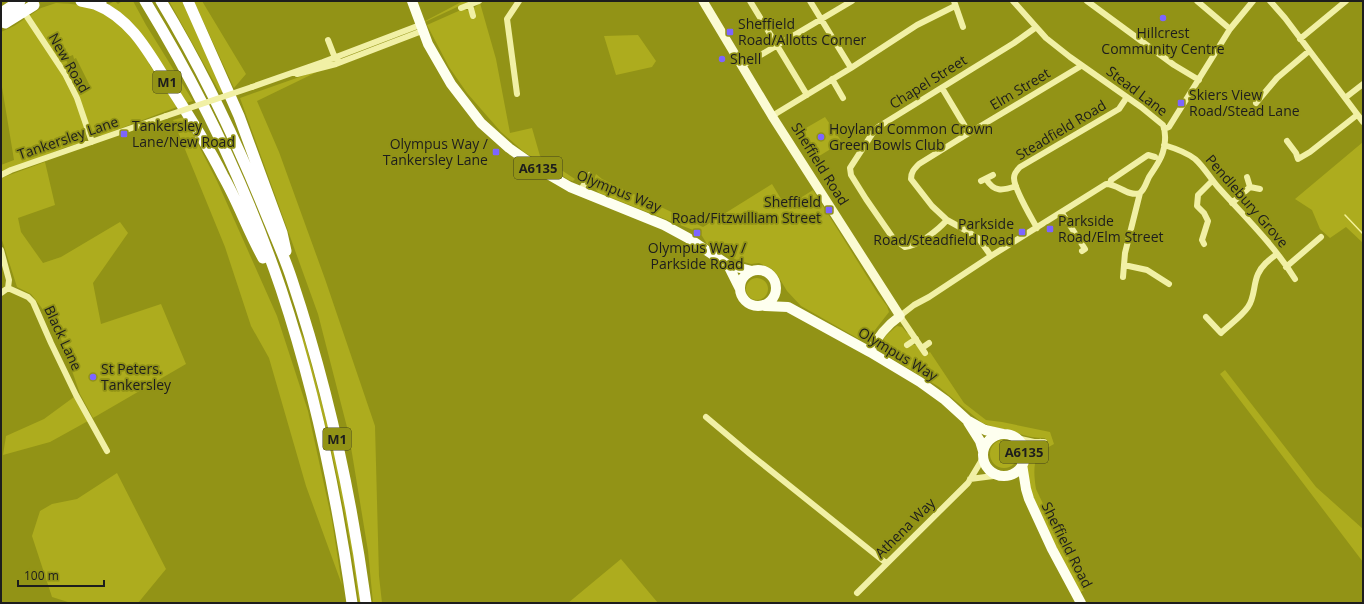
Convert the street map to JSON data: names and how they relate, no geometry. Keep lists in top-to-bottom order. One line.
{"streets":{"highway":["M1"],"main road":["Sheffield Road","A6135","Olympus Way"],"street":["New Road","Chapel Street","Elm Street","Stead Lane","Steadfield Road","Tankersley Lane","Pendlebury Grove","Black Lane","Athena Way"]},"crossings":[["New Road","Tankersley Lane"],["Chapel Street","Elm Street"],["Chapel Street","Stead Lane"],["Elm Street","Stead Lane"],["Stead Lane","Steadfield Road"],["Stead Lane","Pendlebury Grove"],["Tankersley Lane","Olympus Way"],["Sheffield Road","A6135"],["Sheffield Road","Olympus Way"],["Sheffield Road","Athena Way"],["A6135","Olympus Way"],["A6135","Athena Way"],["Olympus Way","Athena Way"]],"places":{"other":["Hillcrest Community Centre","Shell","Hoyland Common Crown Green Bowls Club","St Peters. Tankersley"],"transit":["Sheffield Road/Allotts Corner","Skiers View Road/Stead Lane","Tankersley Lane/New Road","Olympus Way / Tankersley Lane","Sheffield Road/Fitzwilliam Street","Parkside Road/Elm Street","Parkside Road/Steadfield Road","Olympus Way / Parkside Road"]},"scale_bar":"100 m"}
